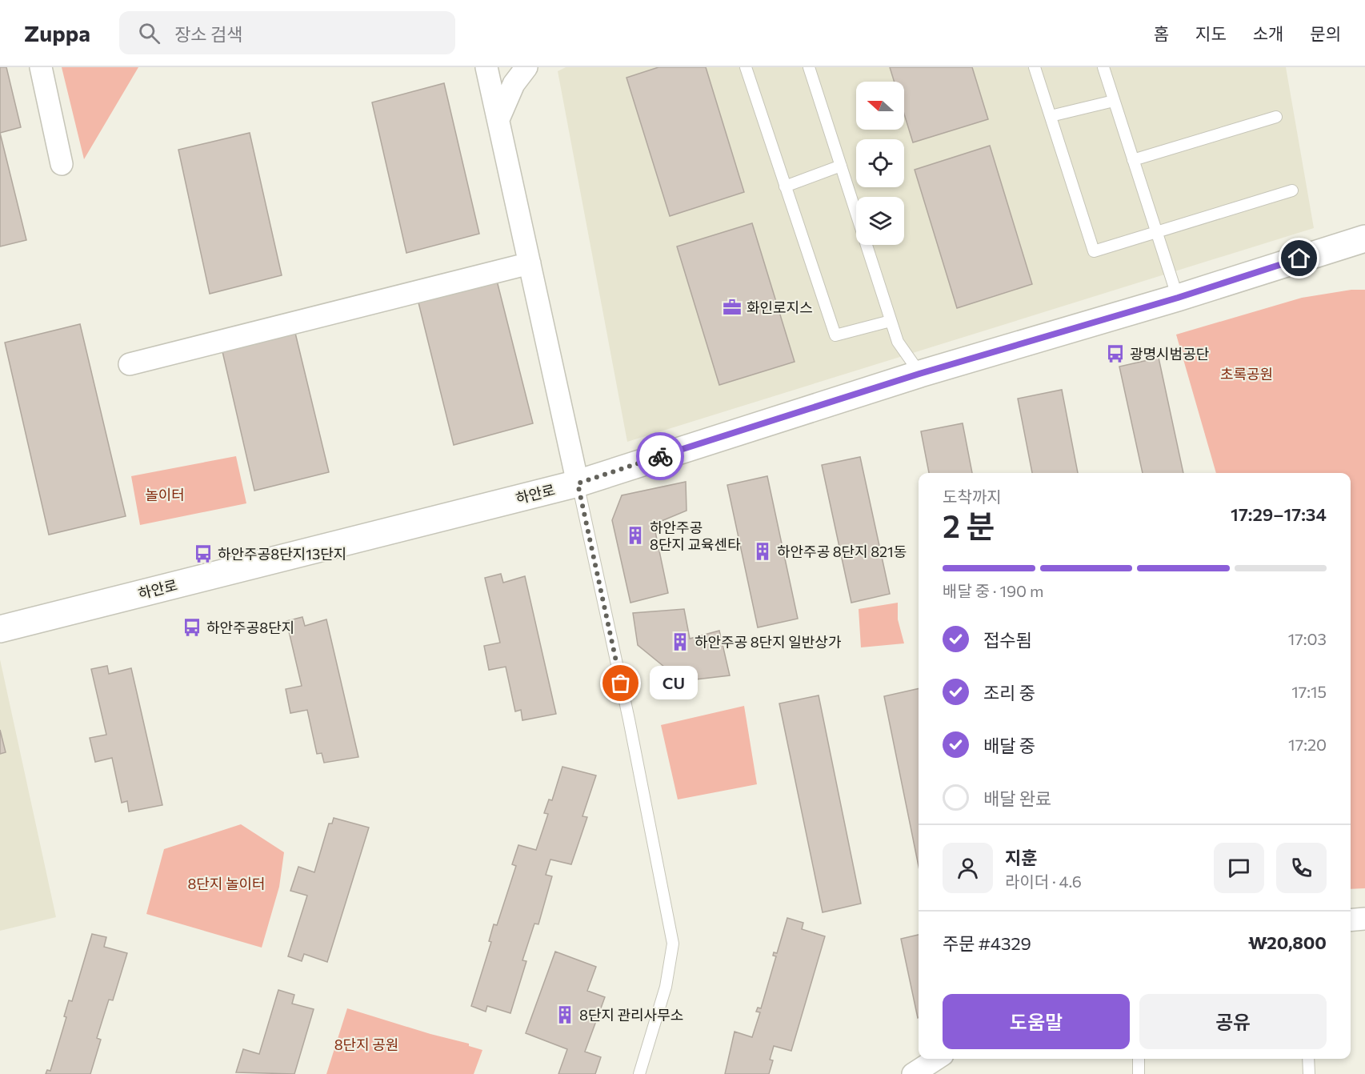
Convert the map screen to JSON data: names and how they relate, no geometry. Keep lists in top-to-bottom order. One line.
{"streets":{"street":["하안로"]},"parks":["초록공원","놀이터","8단지 놀이터","8단지 공원"],"places":{"office":["화인로지스"],"bus stop":["광명시범공단","하안주공8단지13단지","하안주공8단지"],"building":["하안주공 8단지 교육센타","하안주공 8단지 821동","하안주공 8단지 일반상가","8단지 관리사무소"],"other":["CU"]},"north":"left","page":{"header":"Zuppa","search":"장소 검색","nav":["홈","지도","소개","문의"],"heading":["2 분","도착까지","17:29–17:34"],"panel":["지훈","라이더 · 4.6","주문 #4329","₩20,800"],"bar":"배달 중 · 190 m","list":[["접수됨","17:03"],["조리 중","17:15"],["배달 중","17:20"],"배달 완료"],"bubble":"CU","buttons":["도움말","공유"]}}
